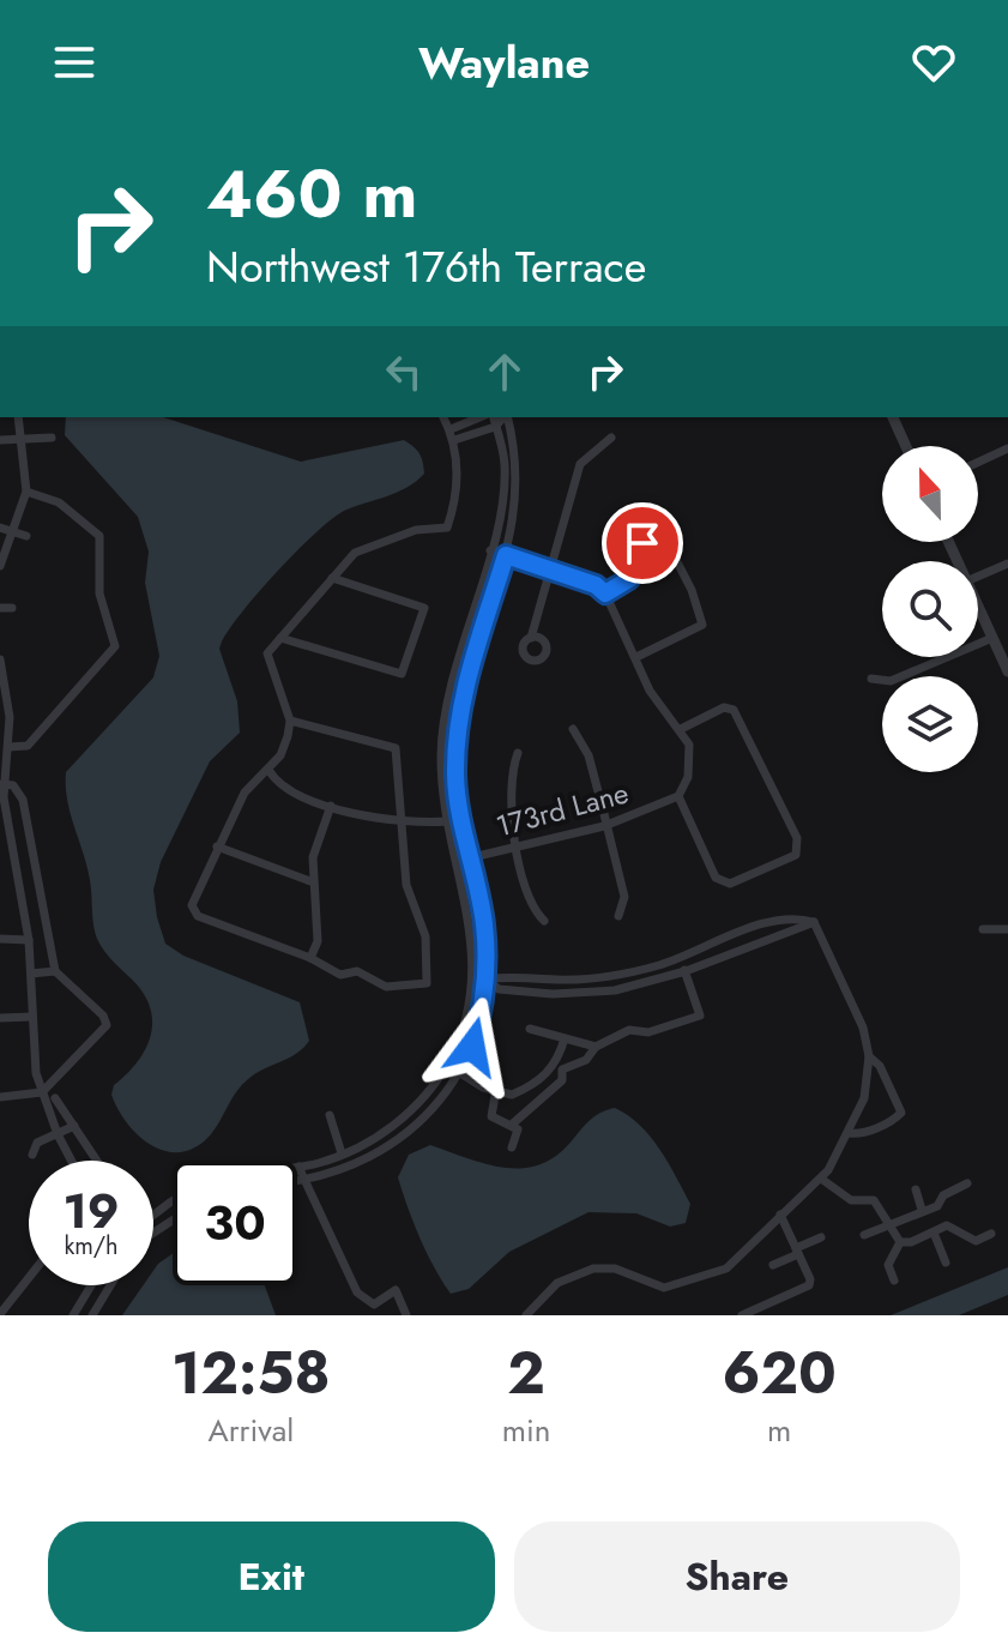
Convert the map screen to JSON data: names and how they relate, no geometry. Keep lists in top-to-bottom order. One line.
{"streets":{"street":["173rd Lane"]},"north":"top","page":{"header":"Waylane","turn":["460 m","Northwest 176th Terrace"],"speed":"19 km/h","limit":"30","eta":["12:58","Arrival","2","min","620","m"],"buttons":["Exit","Share"]}}
